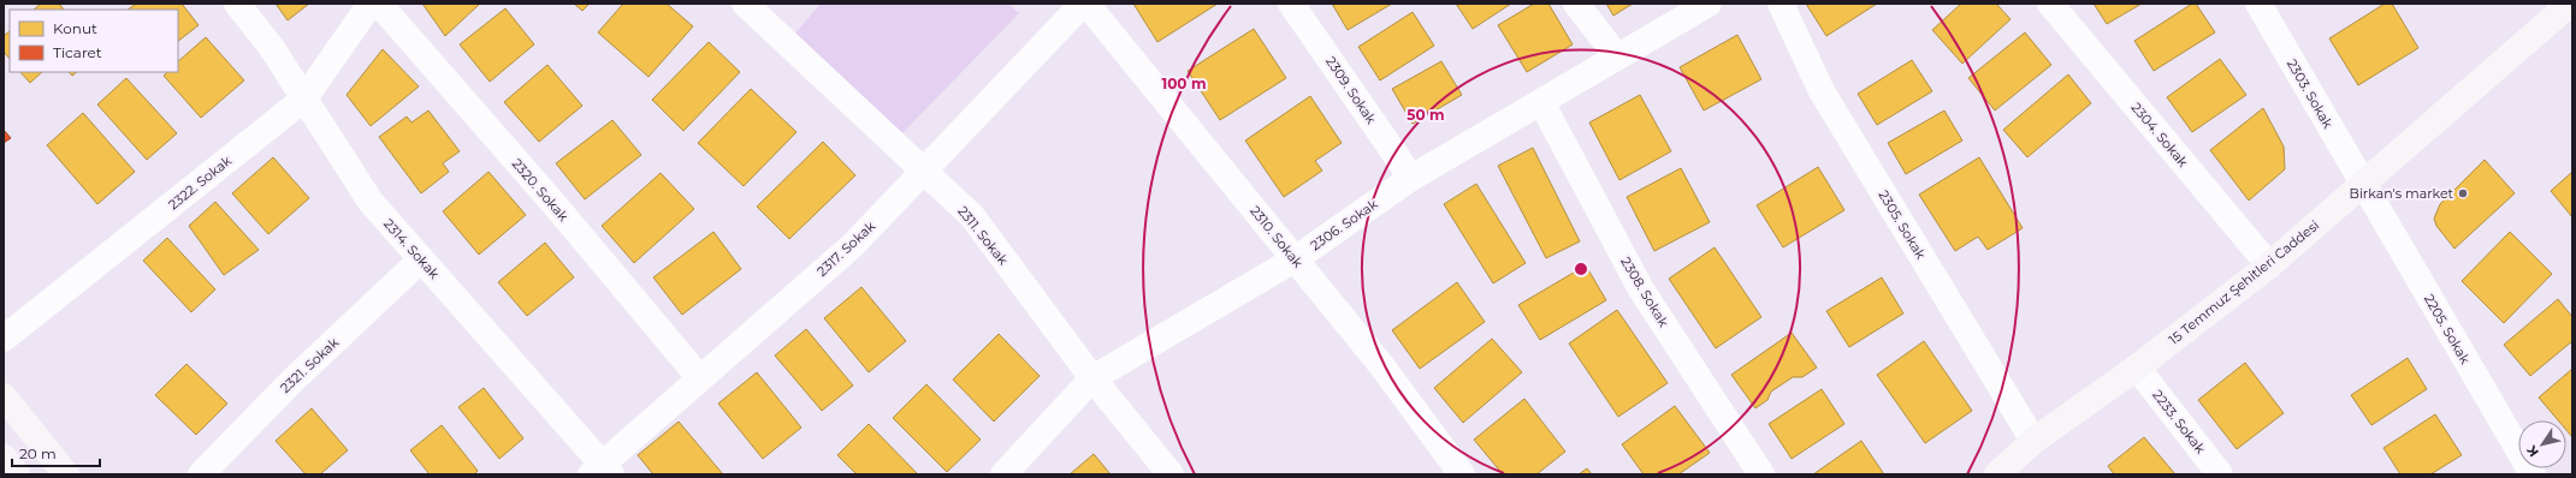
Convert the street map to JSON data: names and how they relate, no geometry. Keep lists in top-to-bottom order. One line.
{"streets":{"main road":["15 Temmuz Şehitleri Caddesi"],"street":["2309. Sokak","2303. Sokak","2304. Sokak","2322. Sokak","2320. Sokak","2306. Sokak","2305. Sokak","2311. Sokak","2310. Sokak","2314. Sokak","2317. Sokak","2308. Sokak","2205. Sokak","2321. Sokak","2233. Sokak"]},"crossings":[["2309. Sokak","2306. Sokak"],["2303. Sokak","15 Temmuz Şehitleri Caddesi"],["2303. Sokak","2205. Sokak"],["2304. Sokak","15 Temmuz Şehitleri Caddesi"],["2322. Sokak","2314. Sokak"],["2320. Sokak","2317. Sokak"],["2306. Sokak","2311. Sokak"],["2306. Sokak","2310. Sokak"],["2306. Sokak","2308. Sokak"],["2305. Sokak","15 Temmuz Şehitleri Caddesi"],["2311. Sokak","2317. Sokak"],["2310. Sokak","2317. Sokak"],["2314. Sokak","2317. Sokak"],["2314. Sokak","2321. Sokak"],["15 Temmuz Şehitleri Caddesi","2205. Sokak"],["15 Temmuz Şehitleri Caddesi","2233. Sokak"]],"places":["Birkan's market"],"legend":["Konut","Ticaret"],"scale_bar":"20 m","north":"bottom left","rings":["100 m","50 m"]}
